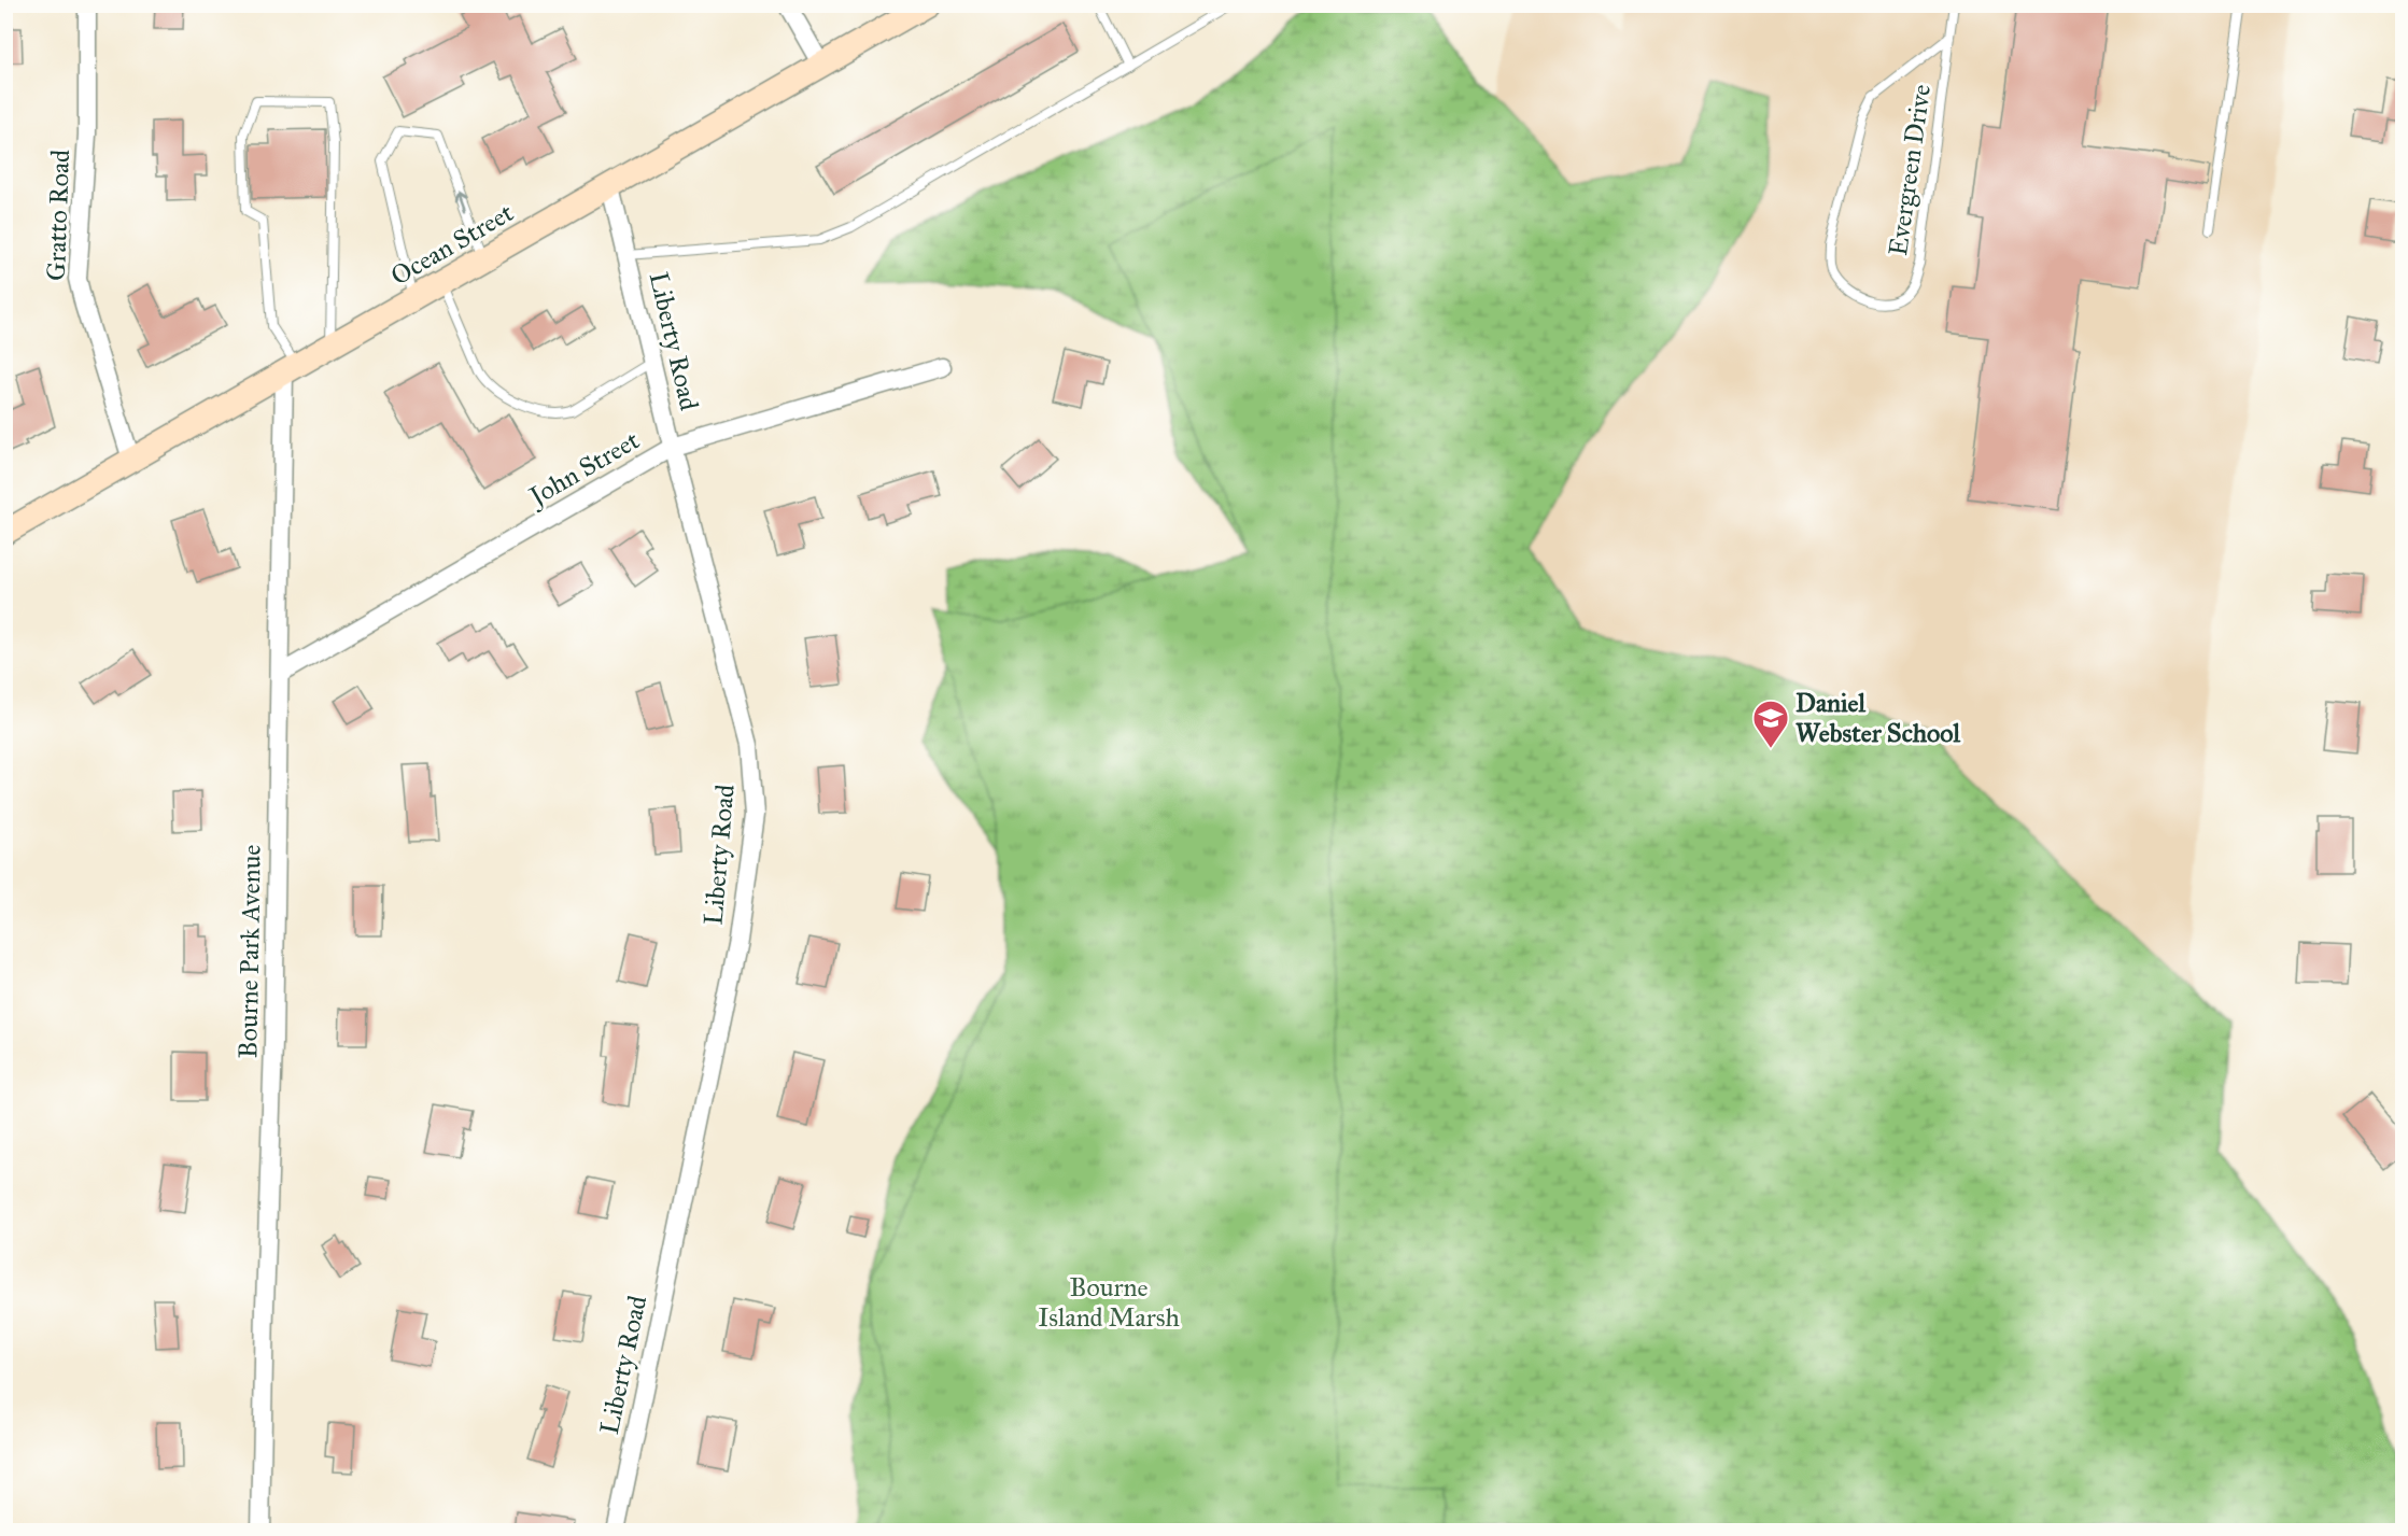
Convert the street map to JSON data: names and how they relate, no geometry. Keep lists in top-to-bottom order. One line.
{"streets":{"main road":["Ocean Street"],"street":["Gratto Road","Liberty Road","John Street","Bourne Park Avenue"],"lane":["Evergreen Drive"]},"crossings":[["Gratto Road","Ocean Street"],["Ocean Street","Liberty Road"],["Ocean Street","Bourne Park Avenue"],["Liberty Road","John Street"],["John Street","Bourne Park Avenue"]],"parks":["Bourne Island Marsh"],"places":{"school or university":["Daniel Webster School"]}}
